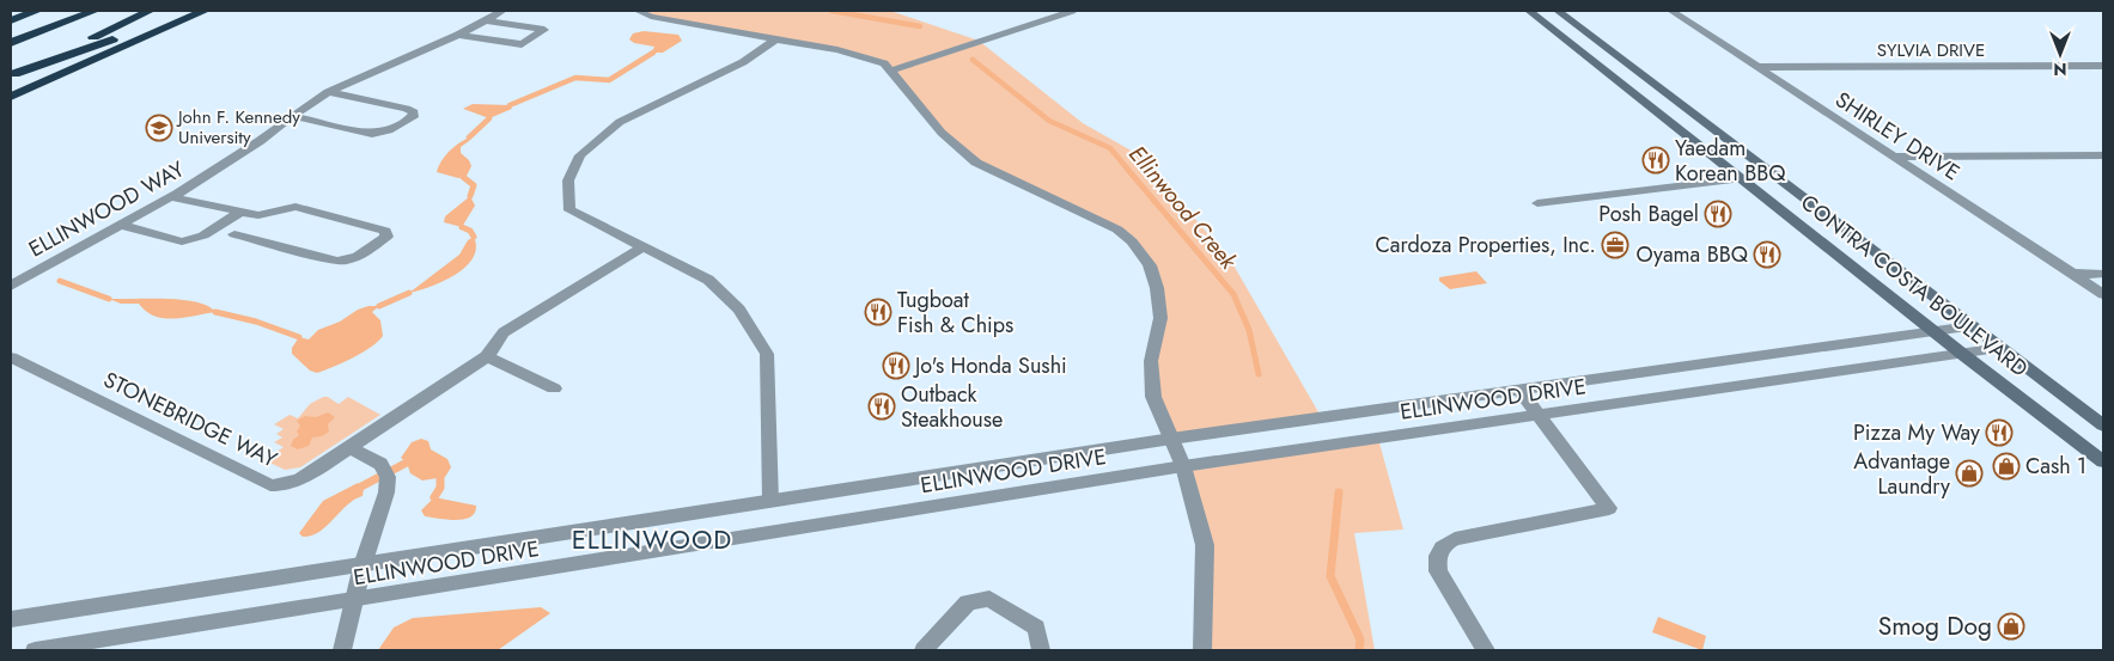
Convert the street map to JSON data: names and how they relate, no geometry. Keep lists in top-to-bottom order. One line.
{"streets":{"main road":["CONTRA COSTA BOULEVARD"],"street":["SYLVIA DRIVE","SHIRLEY DRIVE","ELLINWOOD WAY","ELLINWOOD DRIVE","STONEBRIDGE WAY"]},"crossings":[["SYLVIA DRIVE","SHIRLEY DRIVE"],["CONTRA COSTA BOULEVARD","ELLINWOOD DRIVE"]],"districts":["ELLINWOOD"],"water":["Ellinwood Creek"],"places":{"school or university":["John F. Kennedy University"],"restaurant":["Yaedam Korean BBQ","Posh Bagel","Oyama BBQ","Tugboat Fish & Chips","Jo's Honda Sushi","Outback Steakhouse","Pizza My Way"],"office":["Cardoza Properties, Inc."],"shop":["Cash 1","Advantage Laundry","Smog Dog"]},"north":"bottom"}
